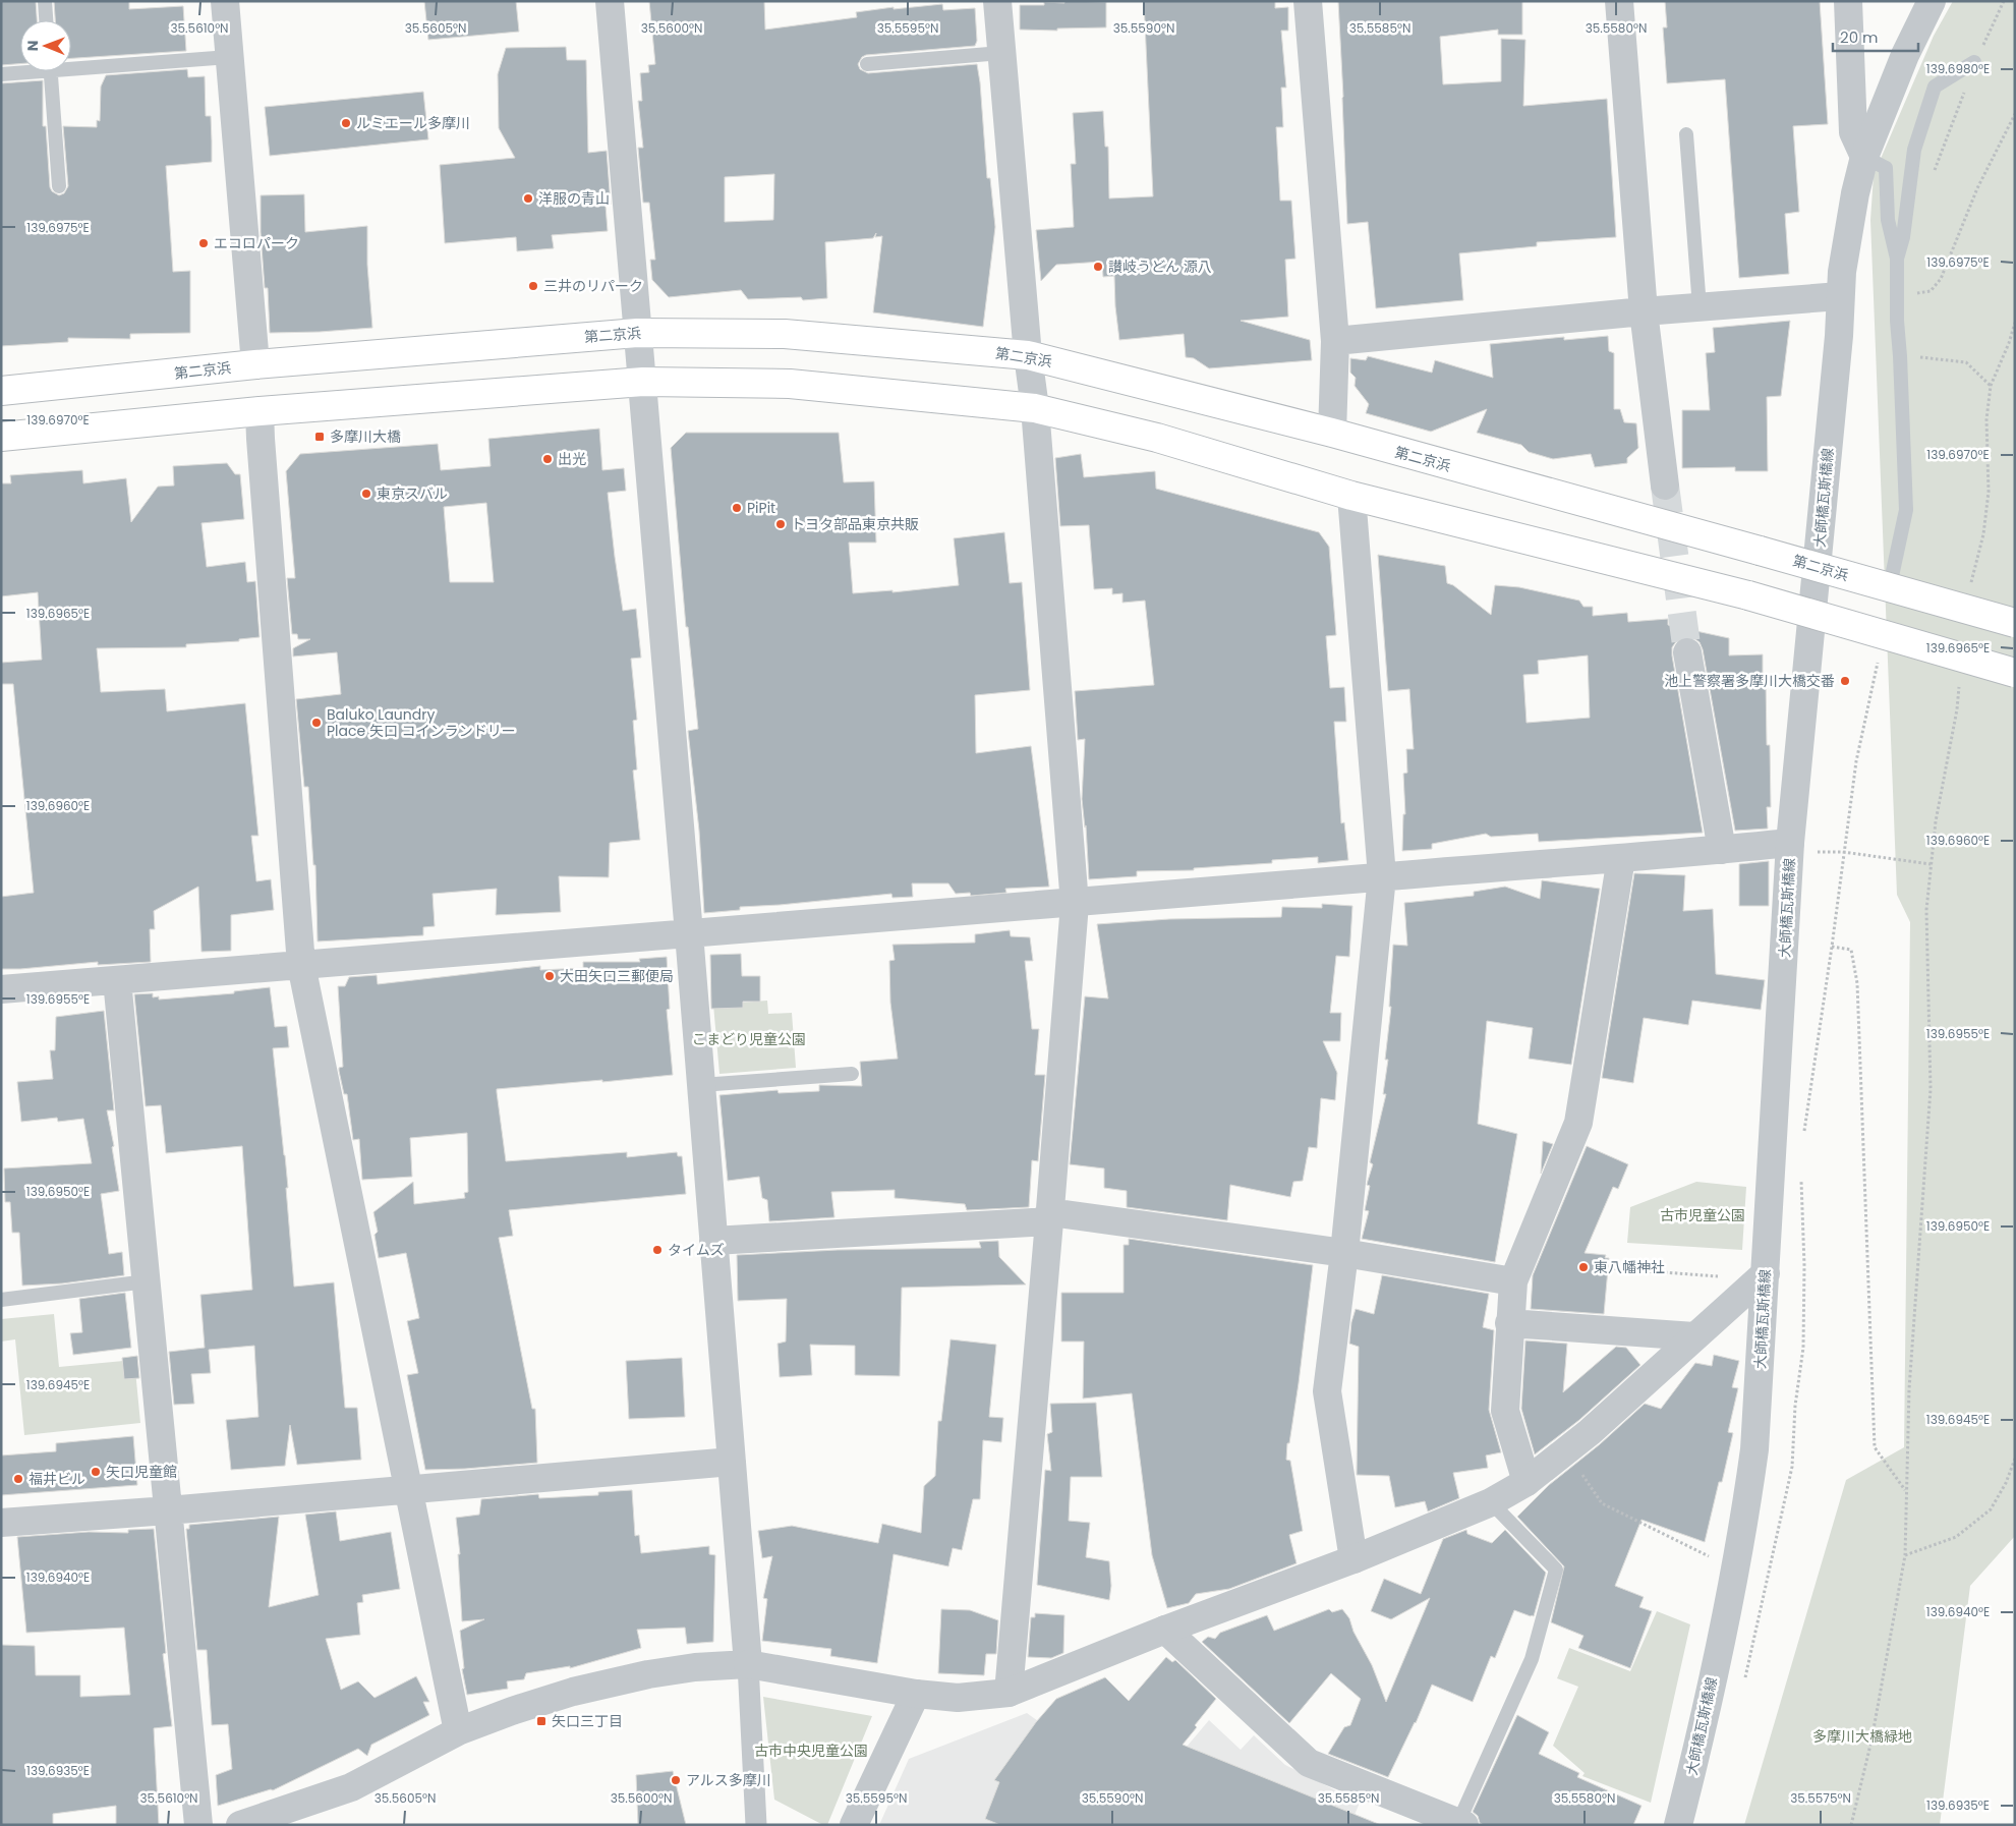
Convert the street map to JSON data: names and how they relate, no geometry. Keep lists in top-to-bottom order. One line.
{"streets":{"highway":["第二京浜"],"street":["大師橋瓦斯橋線"]},"parks":["こまどり児童公園","古市児童公園","多摩川大橋緑地","古市中央児童公園"],"places":{"other":["ルミエール多摩川","洋服の青山","エコロパーク","讃岐うどん 源八","三井のリパーク","出光","東京スバル","PiPit","トヨタ部品東京共販","池上警察署多摩川大橋交番","Baluko Laundry Place 矢口 コインランドリー","大田矢口三郵便局","タイムズ","東八幡神社","矢口児童館","福井ビル","アルス多摩川"],"transit":["多摩川大橋","矢口三丁目"]},"scale_bar":"20 m","north":"left","coordinates":["35.5610°N","35.5605°N","35.5600°N","35.5595°N","35.5590°N","35.5585°N","35.5580°N","139.6980°E","139.6975°E","139.6970°E","139.6965°E","139.6960°E","139.6955°E","139.6950°E","139.6945°E","139.6940°E","139.6935°E","35.5575°N"]}
